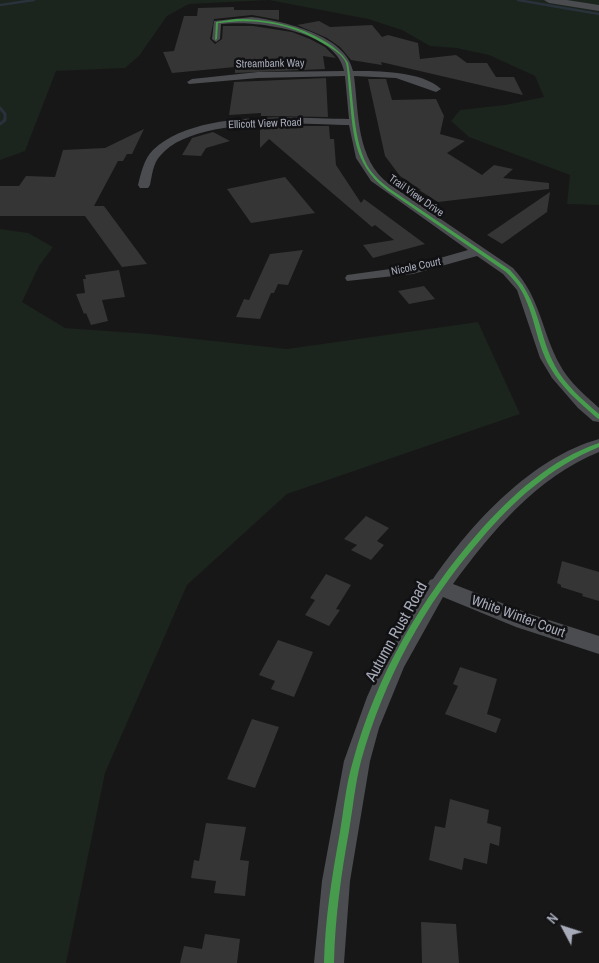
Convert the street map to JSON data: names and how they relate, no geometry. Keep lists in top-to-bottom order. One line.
{"streets":{"street":["Streambank Way","Ellicott View Road","Trail View Drive","Nicole Court","White Winter Court","Autumn Rust Road"]},"crossings":[["Streambank Way","Trail View Drive"],["Ellicott View Road","Trail View Drive"],["Trail View Drive","Nicole Court"],["White Winter Court","Autumn Rust Road"]],"north":"top left"}
